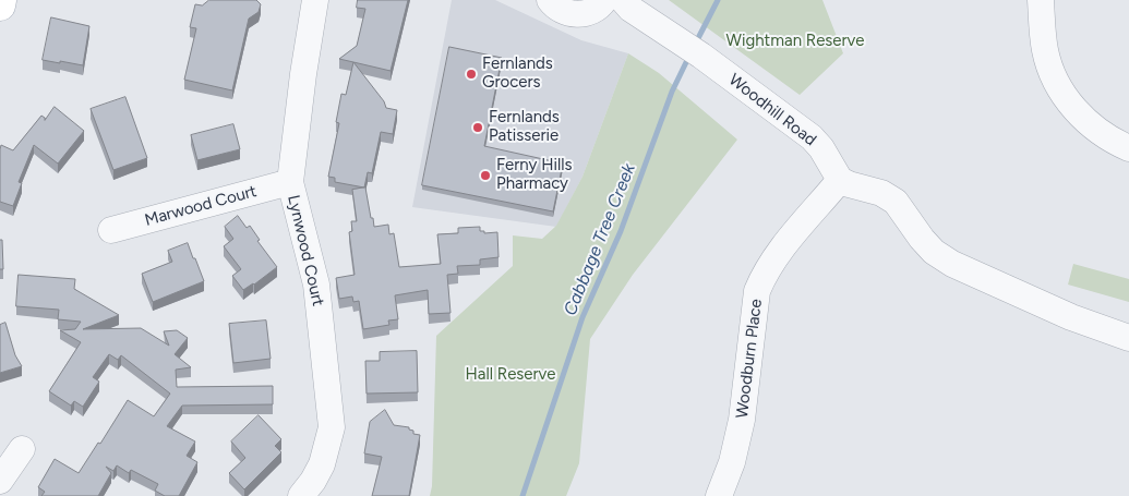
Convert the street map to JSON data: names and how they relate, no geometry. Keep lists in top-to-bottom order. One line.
{"streets":{"street":["Woodhill Road","Marwood Court","Lynwood Court","Woodburn Place"]},"crossings":[["Woodhill Road","Woodburn Place"],["Marwood Court","Lynwood Court"]],"water":["Cabbage Tree Creek"],"parks":["Wightman Reserve","Hall Reserve"],"places":["Fernlands Grocers","Fernlands Patisserie","Ferny Hills Pharmacy"]}
